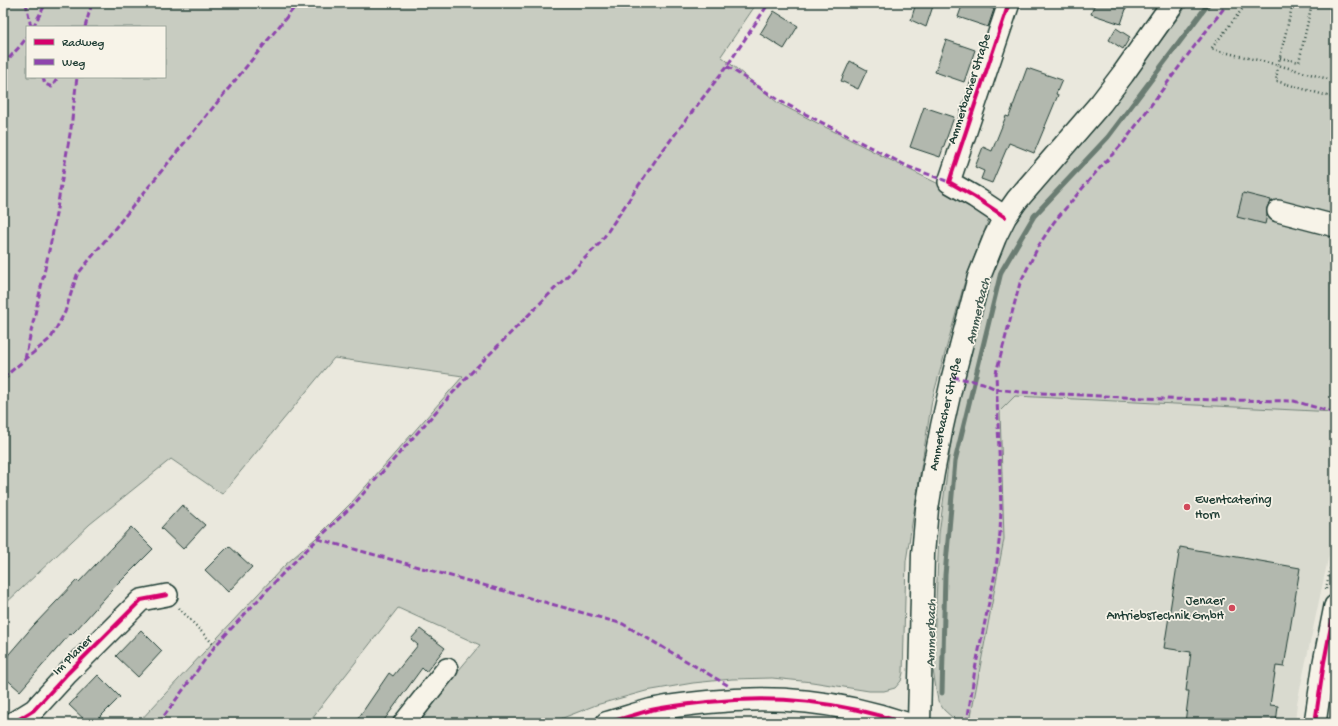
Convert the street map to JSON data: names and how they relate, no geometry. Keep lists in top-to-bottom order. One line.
{"streets":{"main road":["Ammerbacher Straße"],"street":["Im Planer"]},"water":["Ammerbach"],"places":["Eventcatering Horn","Jenaer AntriebsTechnik GmbH"],"legend":["Radweg","Weg"]}
